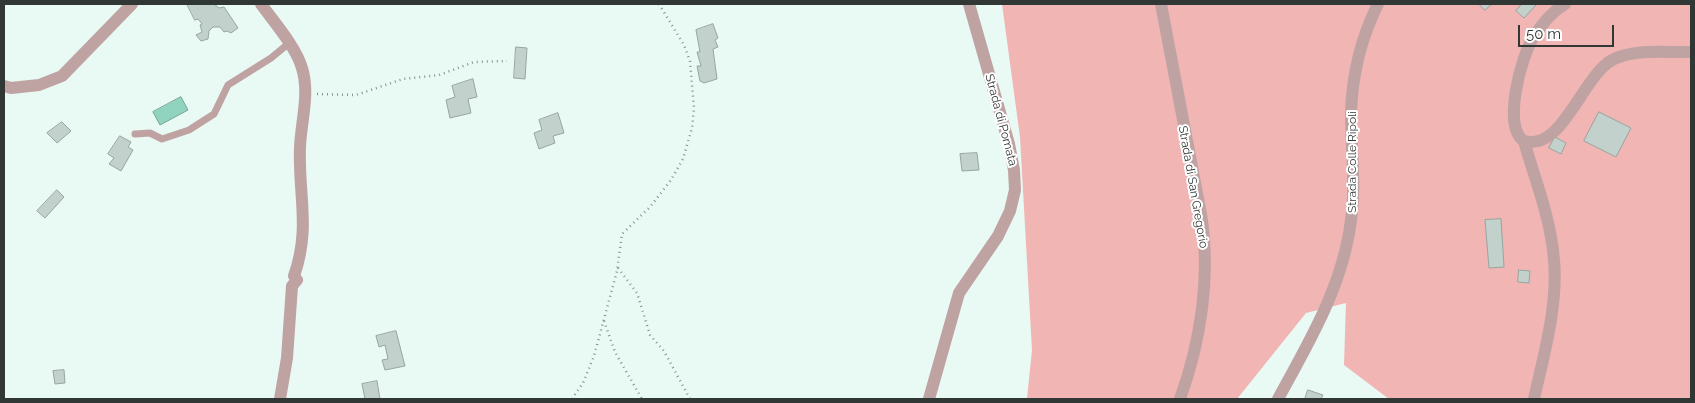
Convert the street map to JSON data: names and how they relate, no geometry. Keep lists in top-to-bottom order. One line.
{"streets":{"street":["Strada di Pomata","Strada Colle Ripoli","Strada di San Gregorio"]},"scale_bar":"50 m"}
